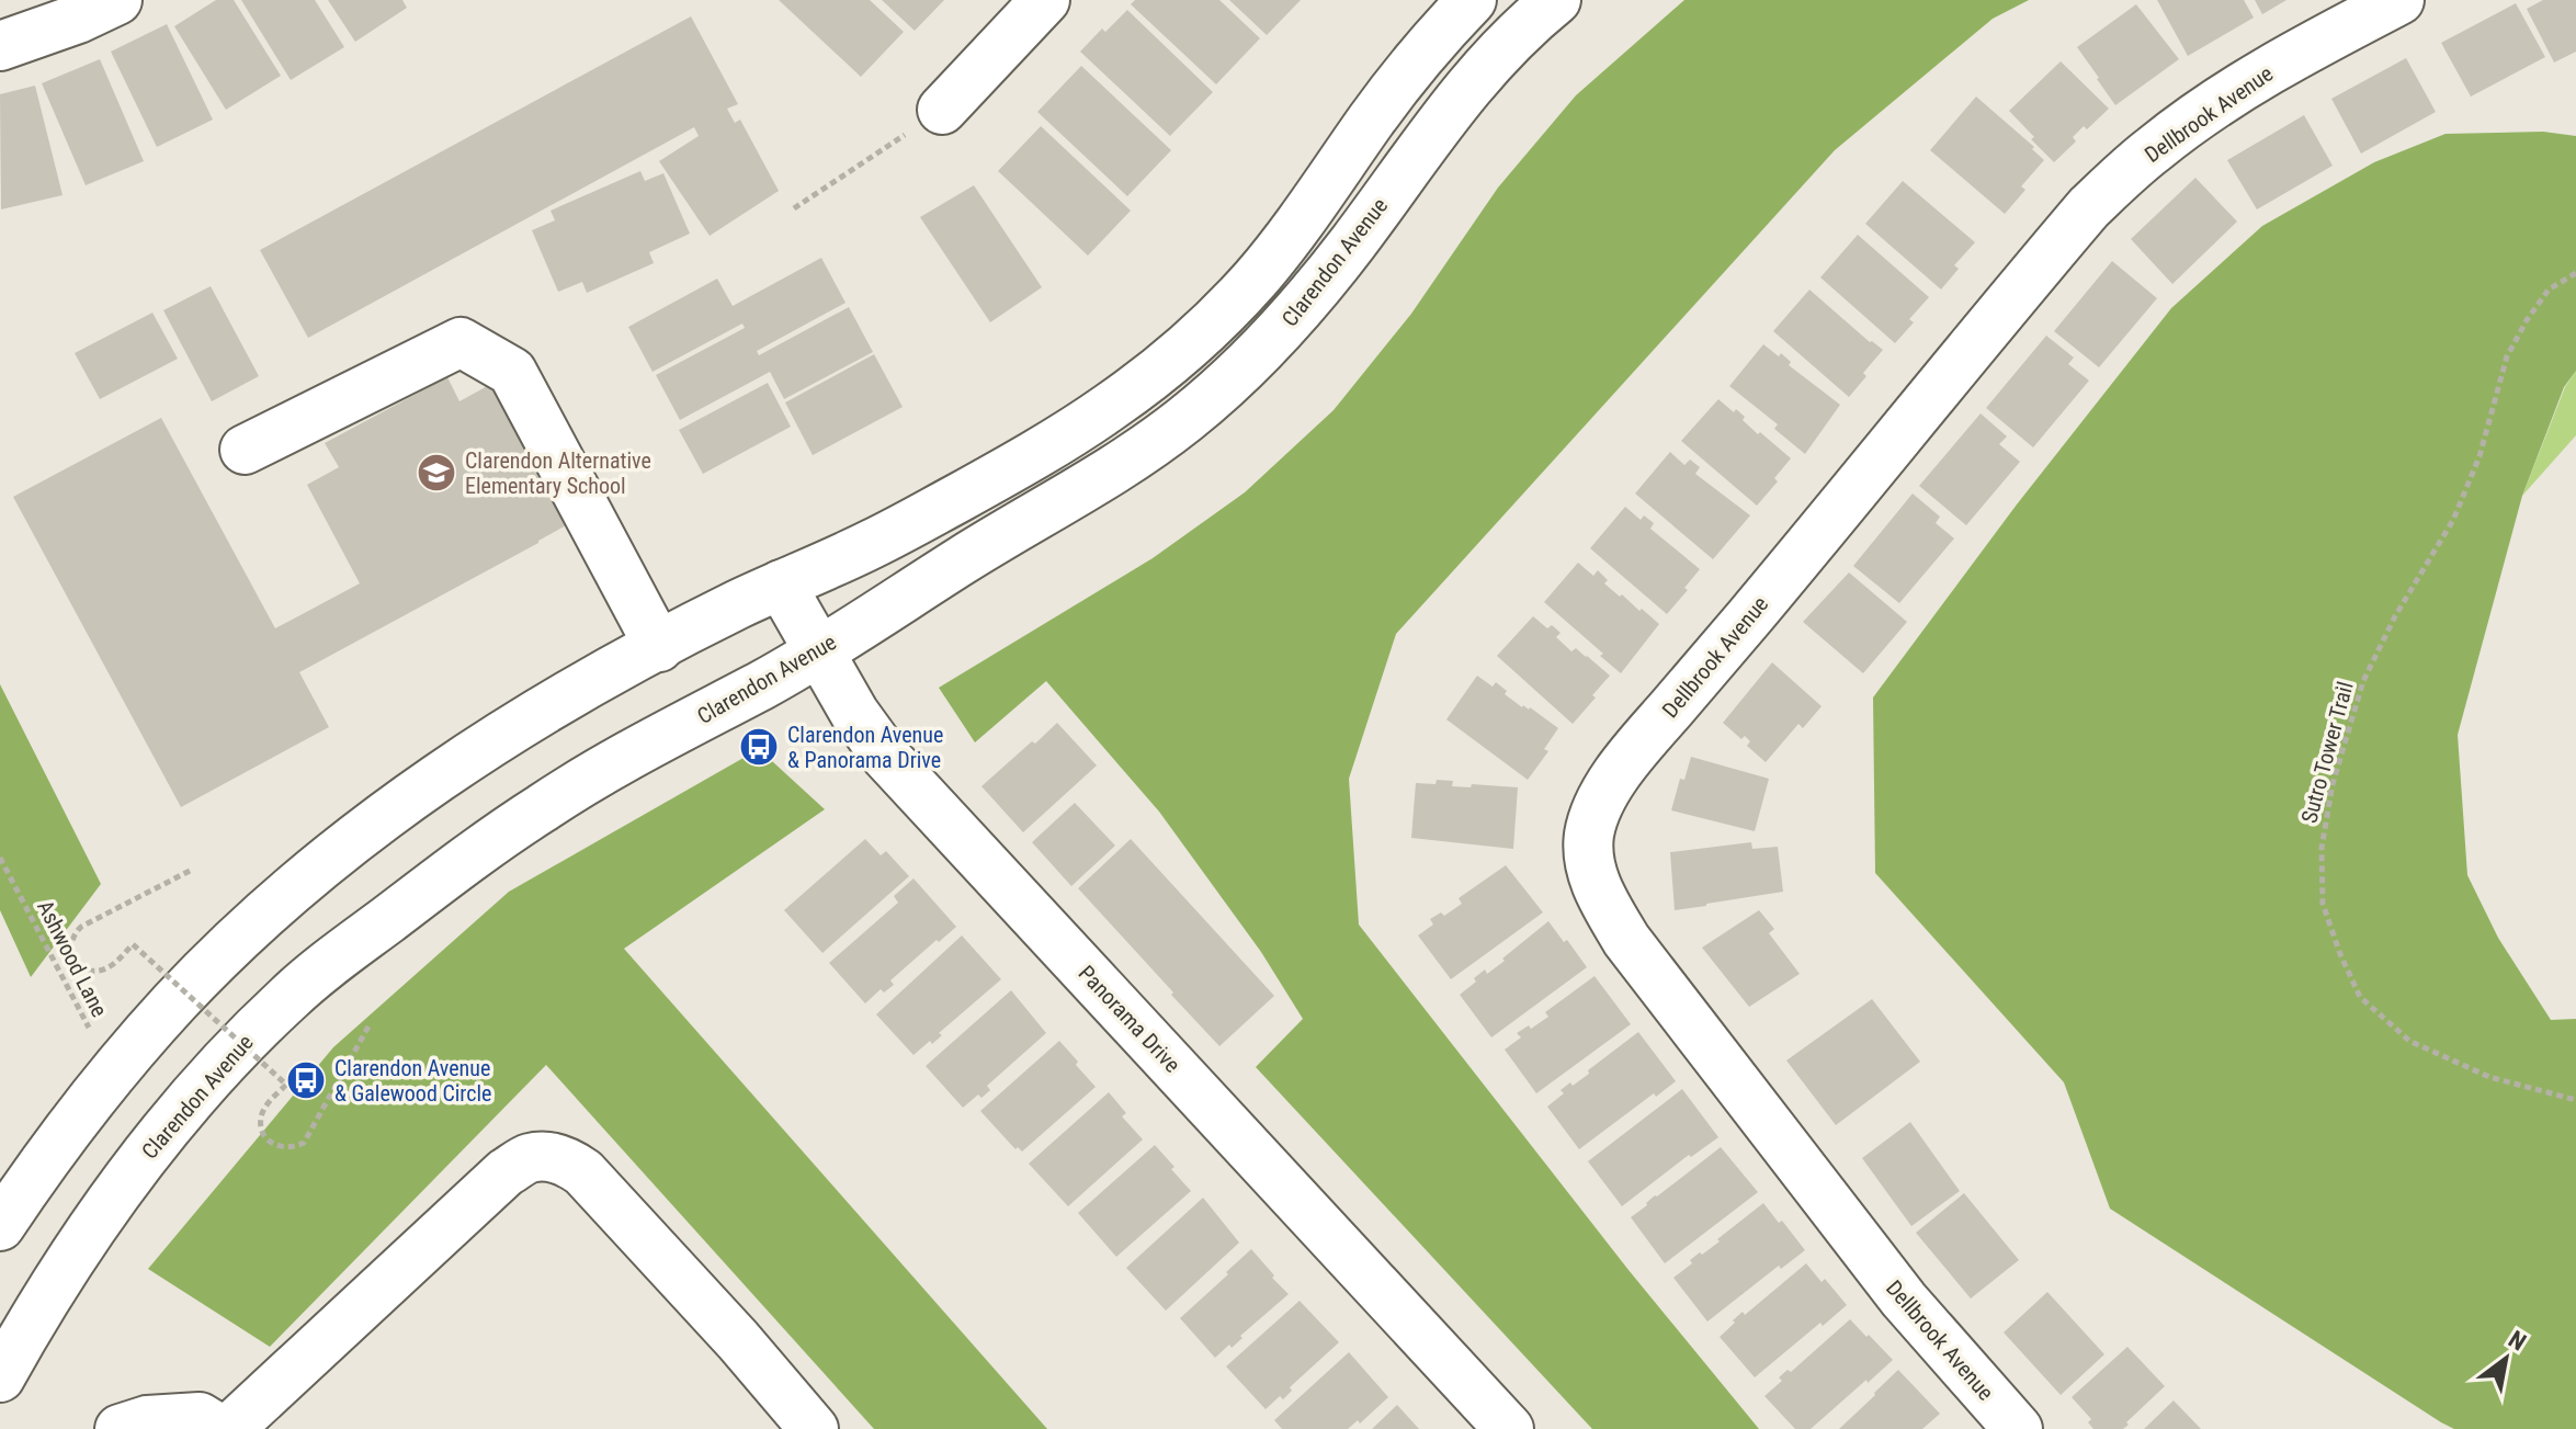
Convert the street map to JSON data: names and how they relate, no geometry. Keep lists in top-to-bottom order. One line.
{"streets":{"main road":["Dellbrook Avenue","Clarendon Avenue","Panorama Drive"],"path":["Sutro Tower Trail","Ashwood Lane"]},"crossings":[["Clarendon Avenue","Panorama Drive"]],"places":{"school or university":["Clarendon Alternative Elementary School"],"bus stop":["Clarendon Avenue & Panorama Drive","Clarendon Avenue & Galewood Circle"]},"north":"top right"}
